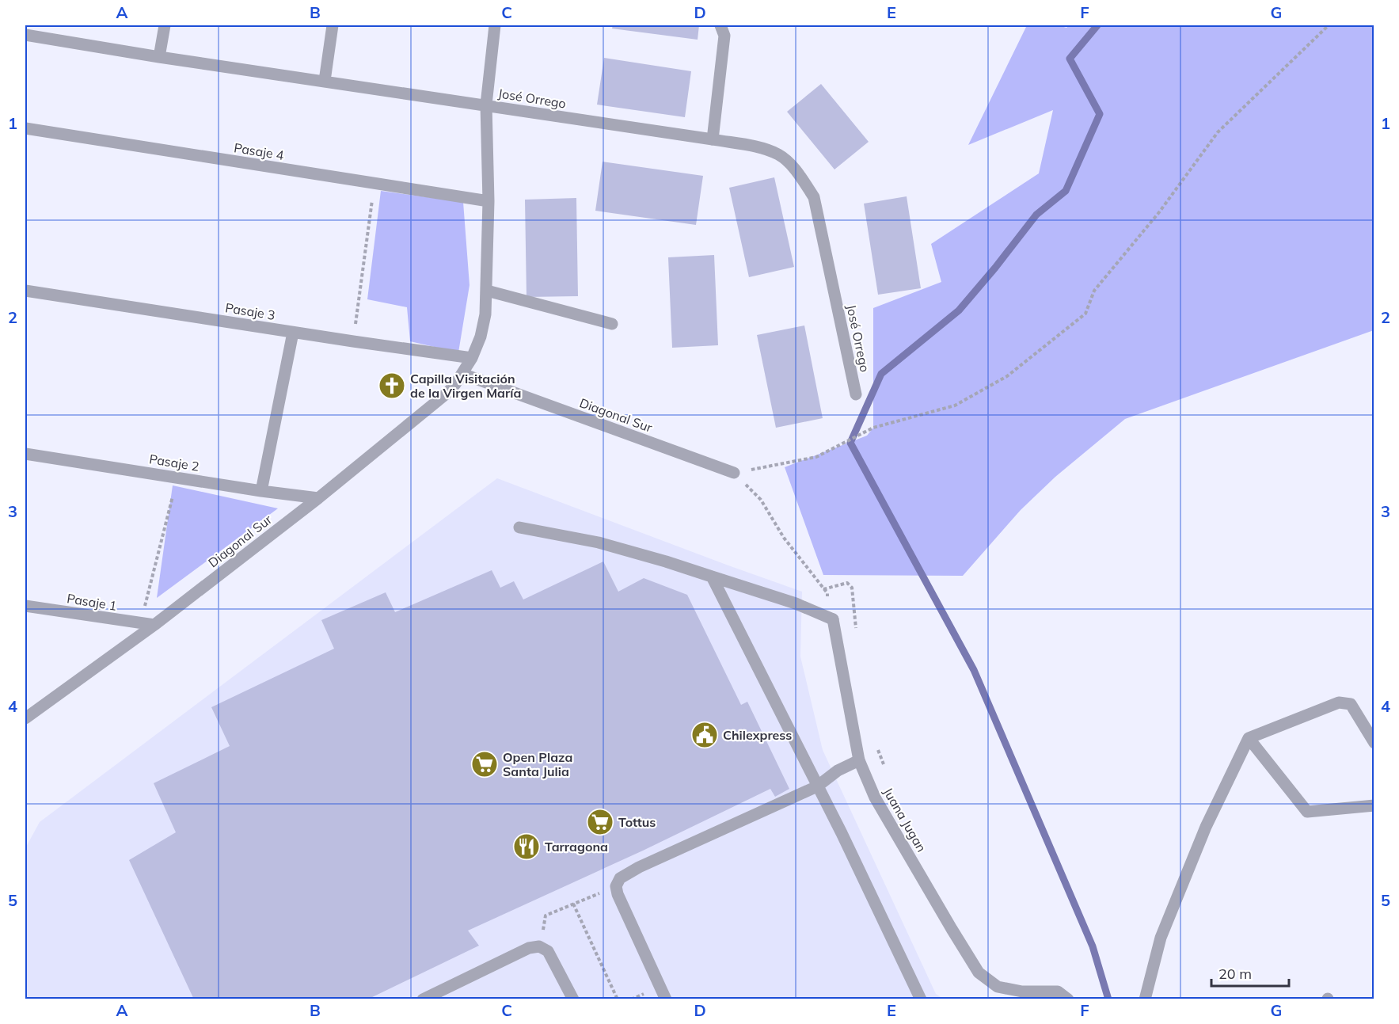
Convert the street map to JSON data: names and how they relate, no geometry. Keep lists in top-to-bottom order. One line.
{"streets":{"street":["José Orrego","Pasaje 4","Pasaje 3","Diagonal Sur","Pasaje 2","Pasaje 1","Juana Jugan"]},"crossings":[["José Orrego","Diagonal Sur"],["Pasaje 4","Diagonal Sur"],["Pasaje 3","Diagonal Sur"],["Diagonal Sur","Pasaje 2"],["Diagonal Sur","Pasaje 1"]],"places":{"church":["Capilla Visitación de la Virgen María"],"public building":["Chilexpress"],"supermarket":["Open Plaza Santa Julia","Tottus"],"restaurant":["Tarragona"]},"scale_bar":"20 m","grid":{"columns":["A","B","C","D","E","F","G"],"rows":["1","2","3","4","5"]}}
